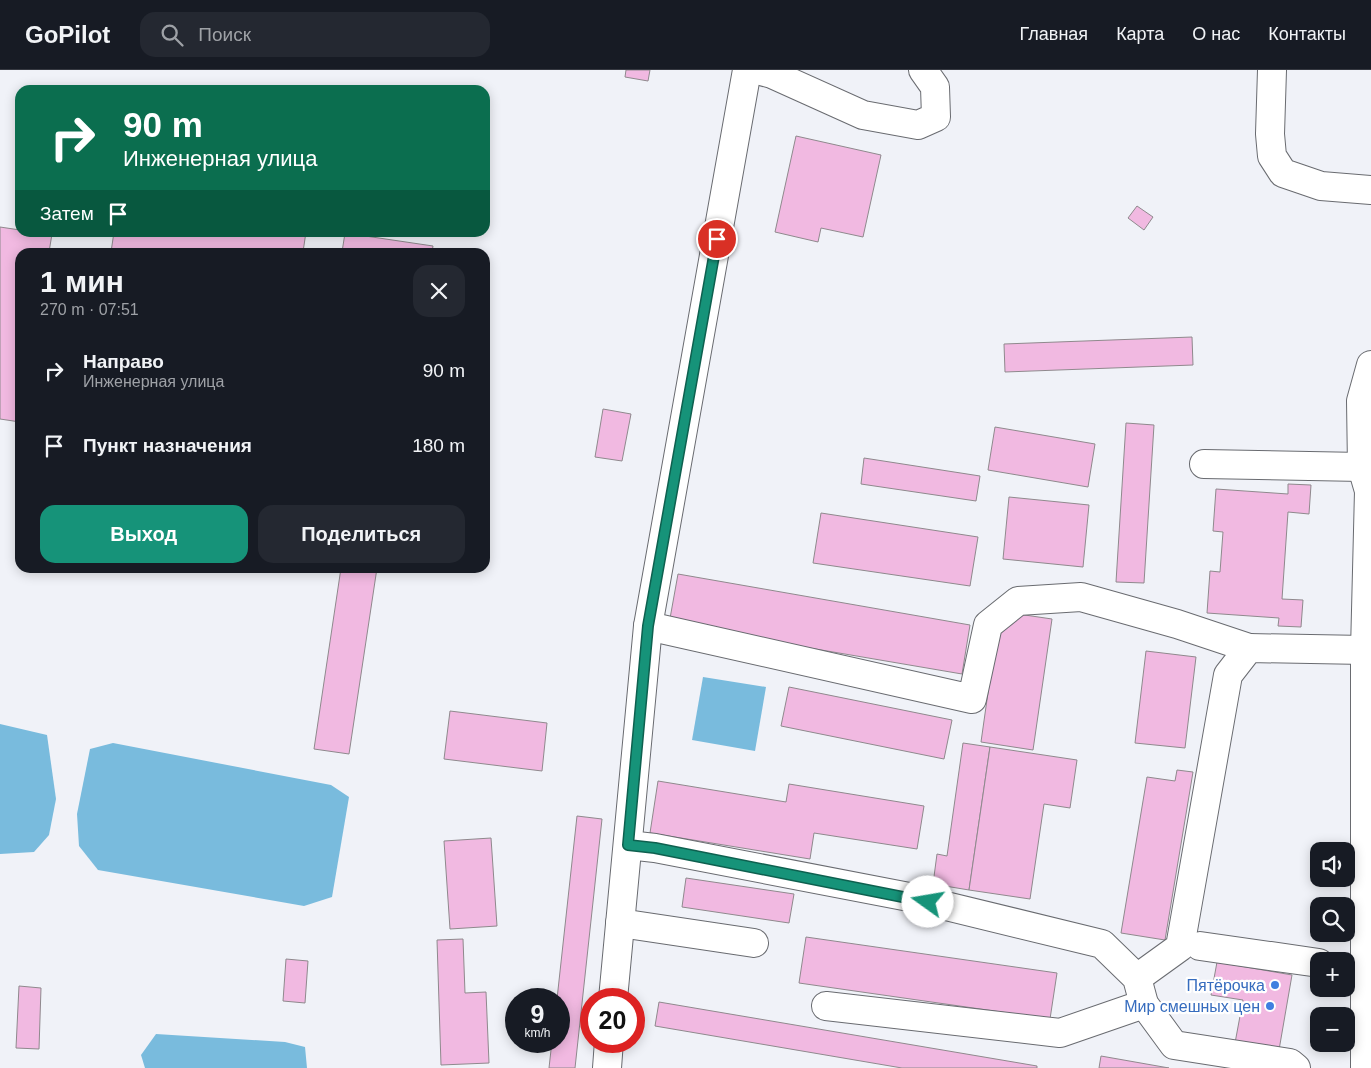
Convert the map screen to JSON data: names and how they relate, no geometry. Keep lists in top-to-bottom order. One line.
{"places":["Пятёрочка","Мир смешных цен"],"page":{"header":"GoPilot","search":"Поиск","nav":["Главная","Карта","О нас","Контакты"],"turn":["90 m","Инженерная улица"],"then":"Затем","heading":["1 мин","270 m · 07:51"],"list":[{"name":"Направо","note":"Инженерная улица","value":"90 m"},{"name":"Пункт назначения","value":"180 m"}],"buttons":["Выход","Поделиться"],"map_buttons":["+","−"],"speed":"9 km/h","limit":"20"}}
